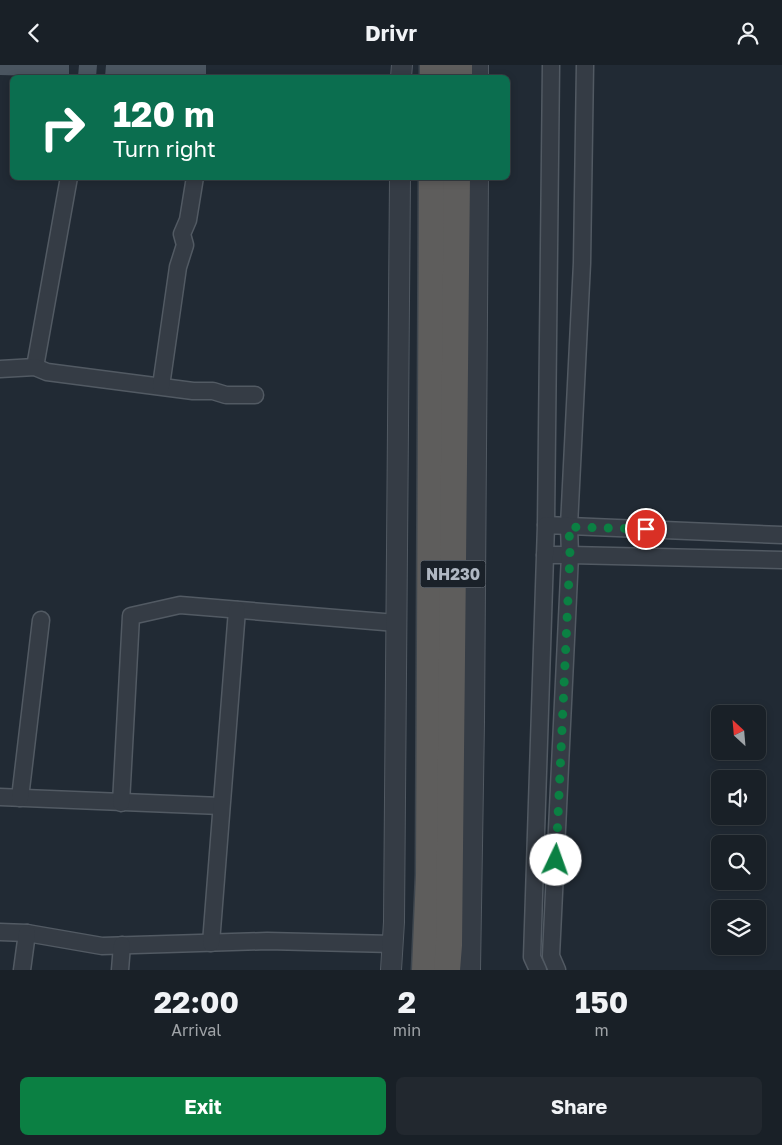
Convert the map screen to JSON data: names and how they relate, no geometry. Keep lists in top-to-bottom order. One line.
{"streets":{"highway":["NH230"]},"north":"top left","page":{"header":"Drivr","turn":["120 m","Turn right"],"eta":["22:00","Arrival","2","min","150","m"],"buttons":["Exit","Share"]}}
